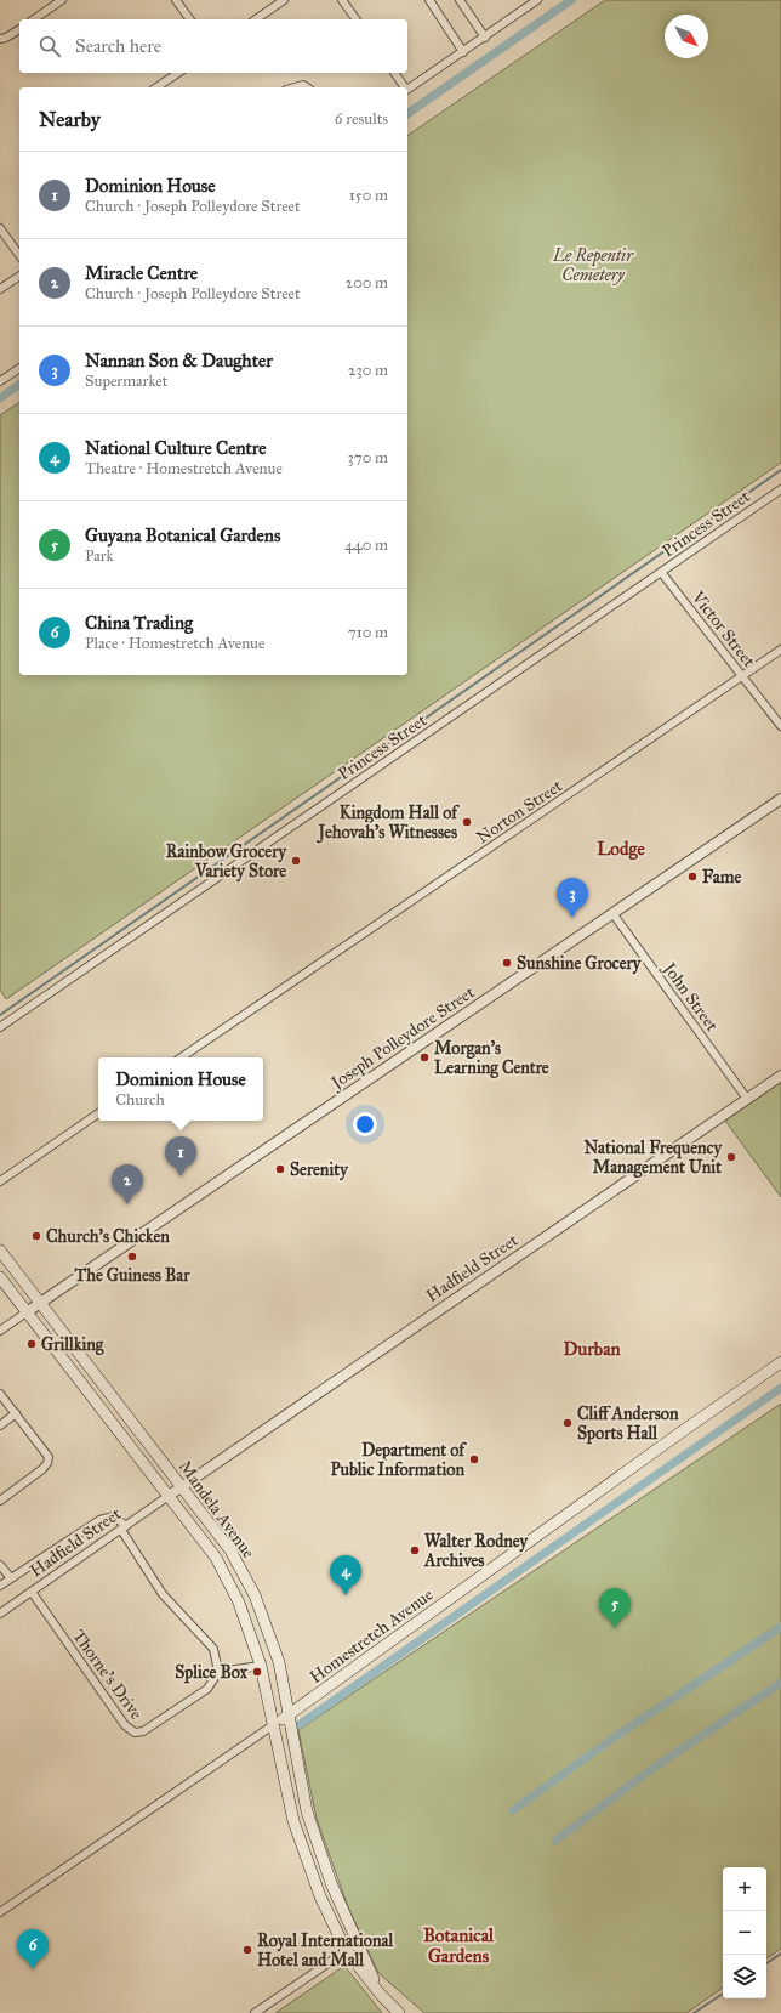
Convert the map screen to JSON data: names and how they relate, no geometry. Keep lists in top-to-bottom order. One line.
{"streets":{"main road":["Mandela Avenue","Homestretch Avenue"],"street":["Princess Street","Victor Street","Norton Street","John Street","Joseph Polleydore Street","Hadfield Street","Thorne's Drive"]},"crossings":[["Princess Street","Victor Street"],["Victor Street","Norton Street"],["John Street","Joseph Polleydore Street"],["John Street","Hadfield Street"],["Joseph Polleydore Street","Mandela Avenue"],["Hadfield Street","Mandela Avenue"],["Hadfield Street","Thorne's Drive"],["Mandela Avenue","Homestretch Avenue"]],"districts":["Lodge","Durban","Botanical Gardens"],"parks":["Le Repentir Cemetery"],"places":["Kingdom Hall of Jehovah's Witnesses","Rainbow Grocery Variety Store","Fame","Sunshine Grocery","Morgan’s Learning Centre","National Frequency Management Unit","Serenity","Church's Chicken","The Guiness Bar","Grillking","Cliff Anderson Sports Hall","Department of Public Information","Walter Rodney Archives","Splice Box","Royal International Hotel and Mall"],"north":"bottom right","page":{"search":"Search here","heading":["Nearby","6 results"],"list":[{"mark":"1","name":"Dominion House","note":"Church · Joseph Polleydore Street","value":"150 m"},{"mark":"2","name":"Miracle Centre","note":"Church · Joseph Polleydore Street","value":"200 m"},{"mark":"3","name":"Nannan Son & Daughter","note":"Supermarket","value":"230 m"},{"mark":"4","name":"National Culture Centre","note":"Theatre · Homestretch Avenue","value":"370 m"},{"mark":"5","name":"Guyana Botanical Gardens","note":"Park","value":"440 m"},{"mark":"6","name":"China Trading","note":"Place · Homestretch Avenue","value":"710 m"}],"pins":["3","1","2","4","5","6"],"popup":["Dominion House","Church"],"map_buttons":["+","−"]}}
